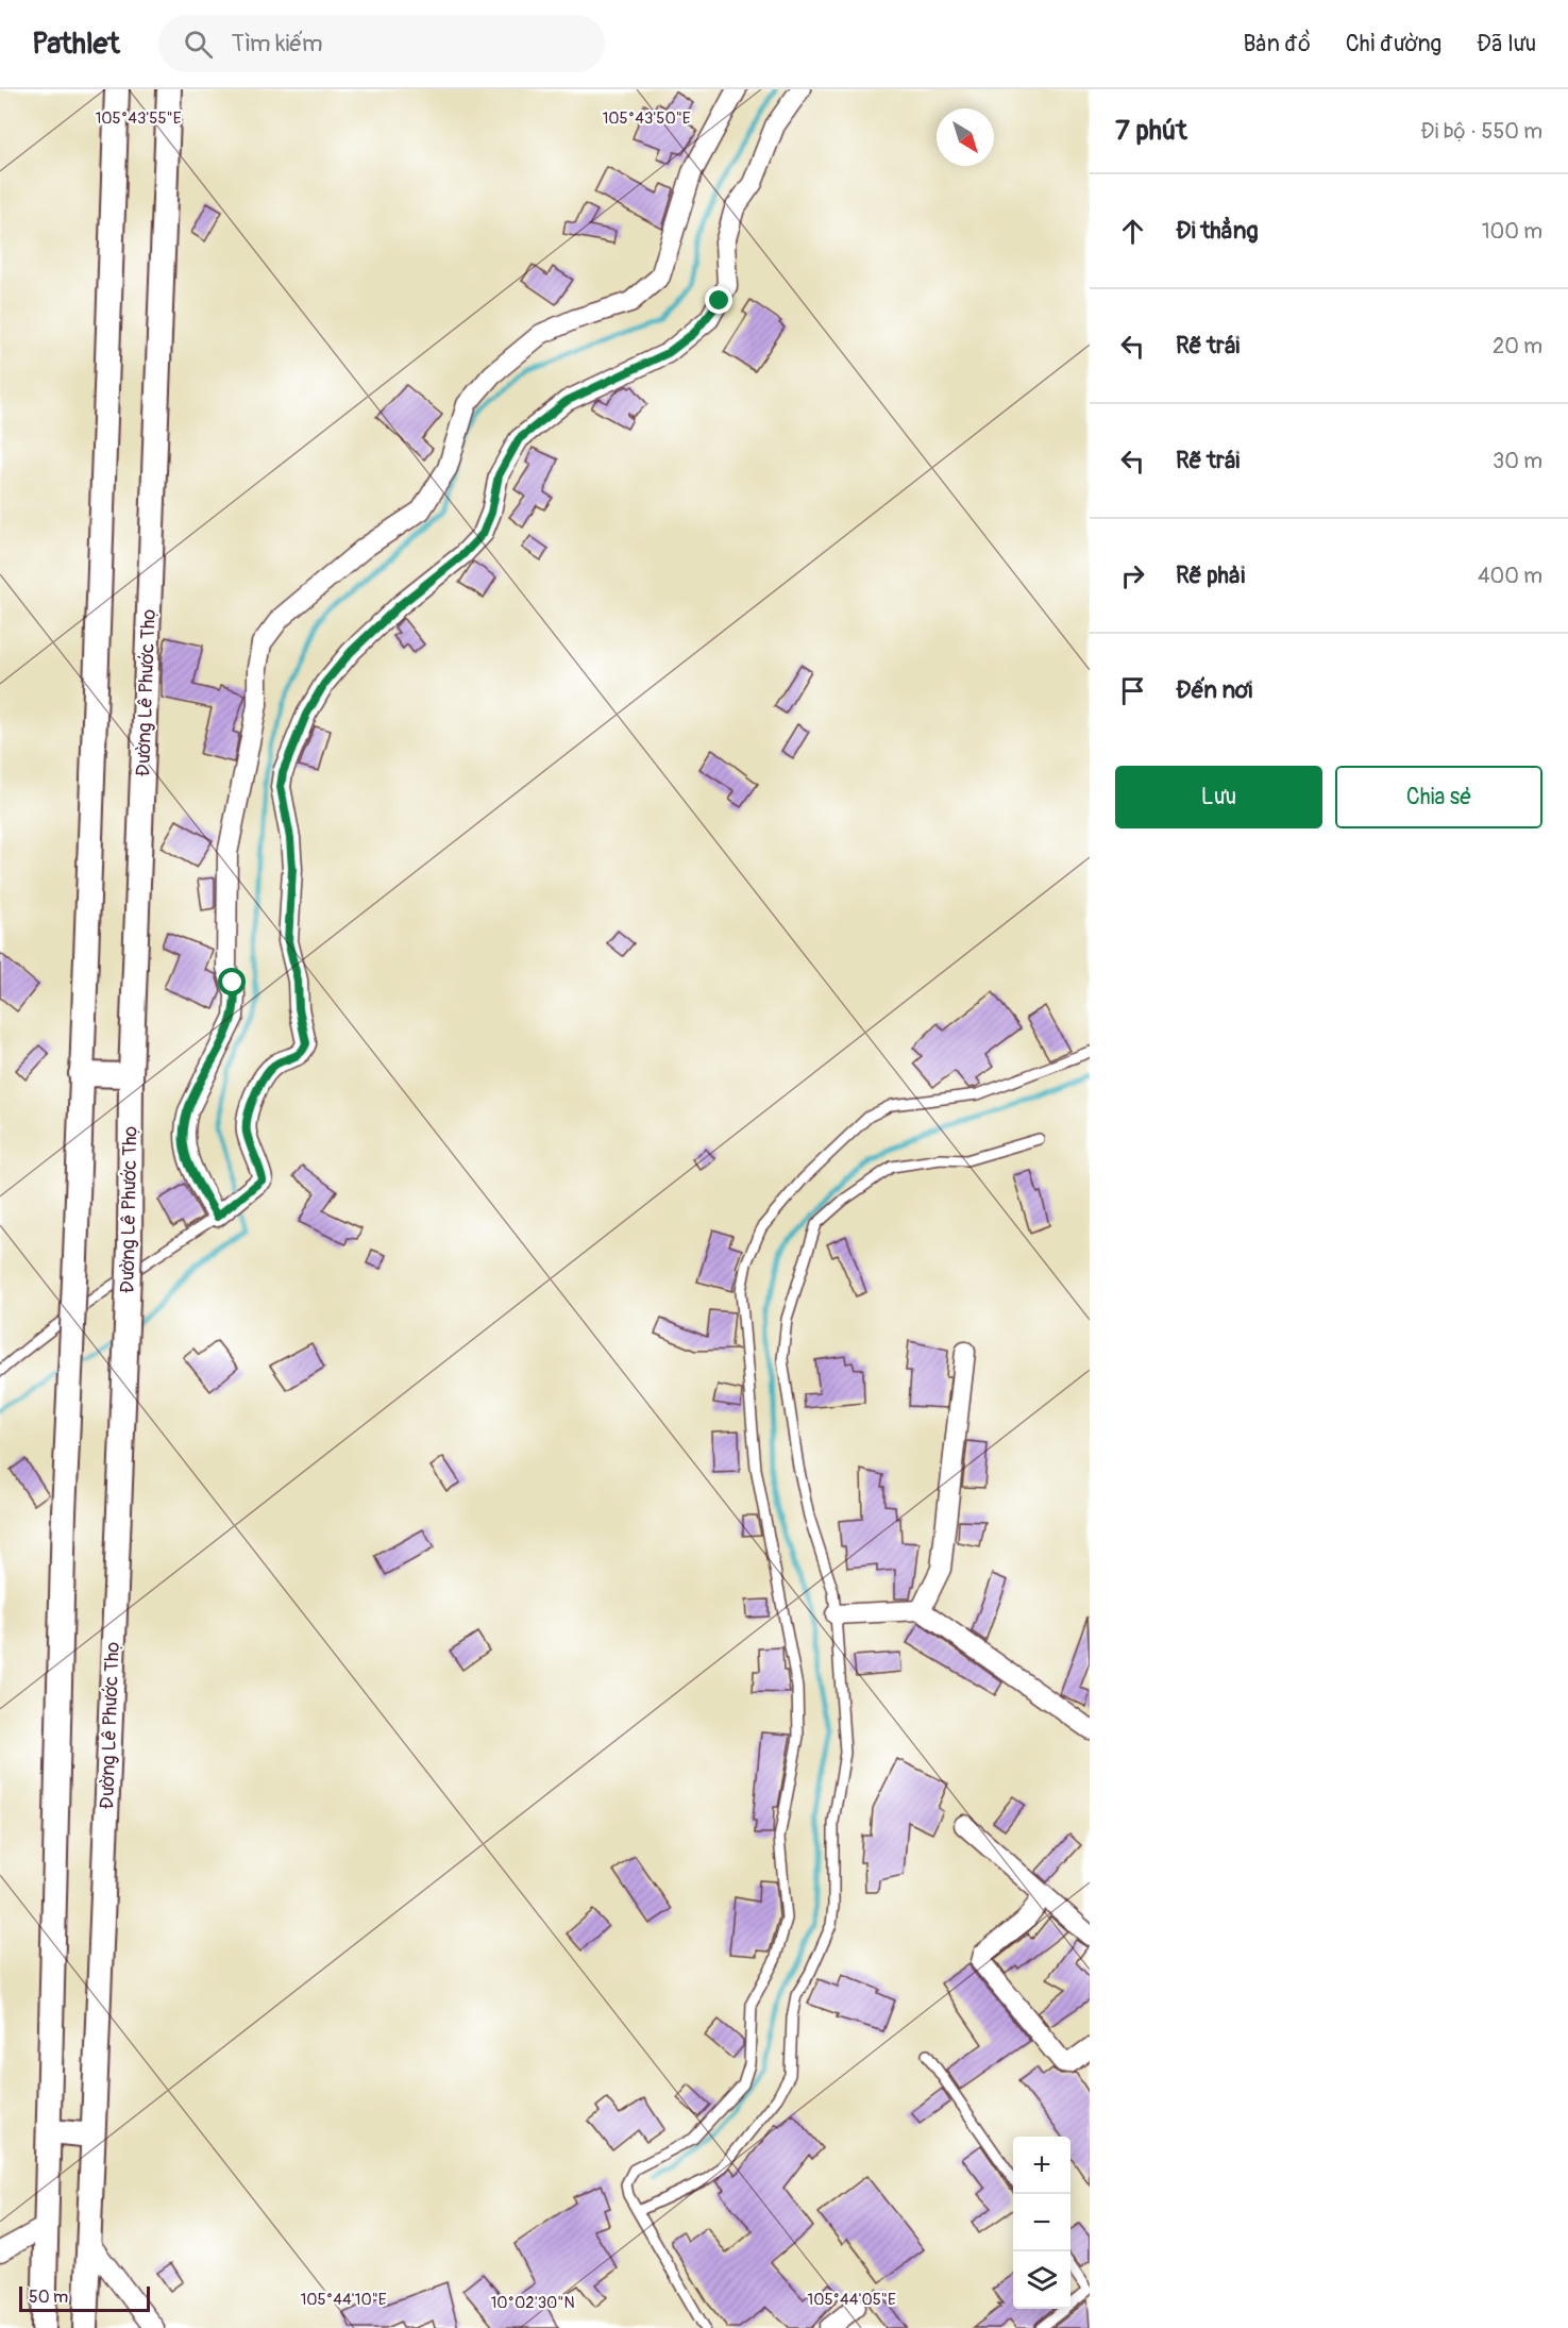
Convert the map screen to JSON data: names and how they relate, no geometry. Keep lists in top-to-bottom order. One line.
{"streets":{"street":["Đường Lê Phước Thọ"]},"scale_bar":"50 m","north":"bottom right","page":{"header":"Pathlet","search":"Tìm kiếm","nav":["Bản đồ","Chỉ đường","Đã lưu"],"heading":["7 phút","Đi bộ · 550 m"],"list":[["Đi thẳng","100 m"],["Rẽ trái","20 m"],["Rẽ trái","30 m"],["Rẽ phải","400 m"],"Đến nơi"],"buttons":["Lưu","Chia sẻ"],"map_buttons":["+","−"],"scale":"50 m"},"coordinates":["105°43'55\"E","105°43'50\"E","105°44'10\"E","105°44'05\"E","10°02'30\"N"]}
